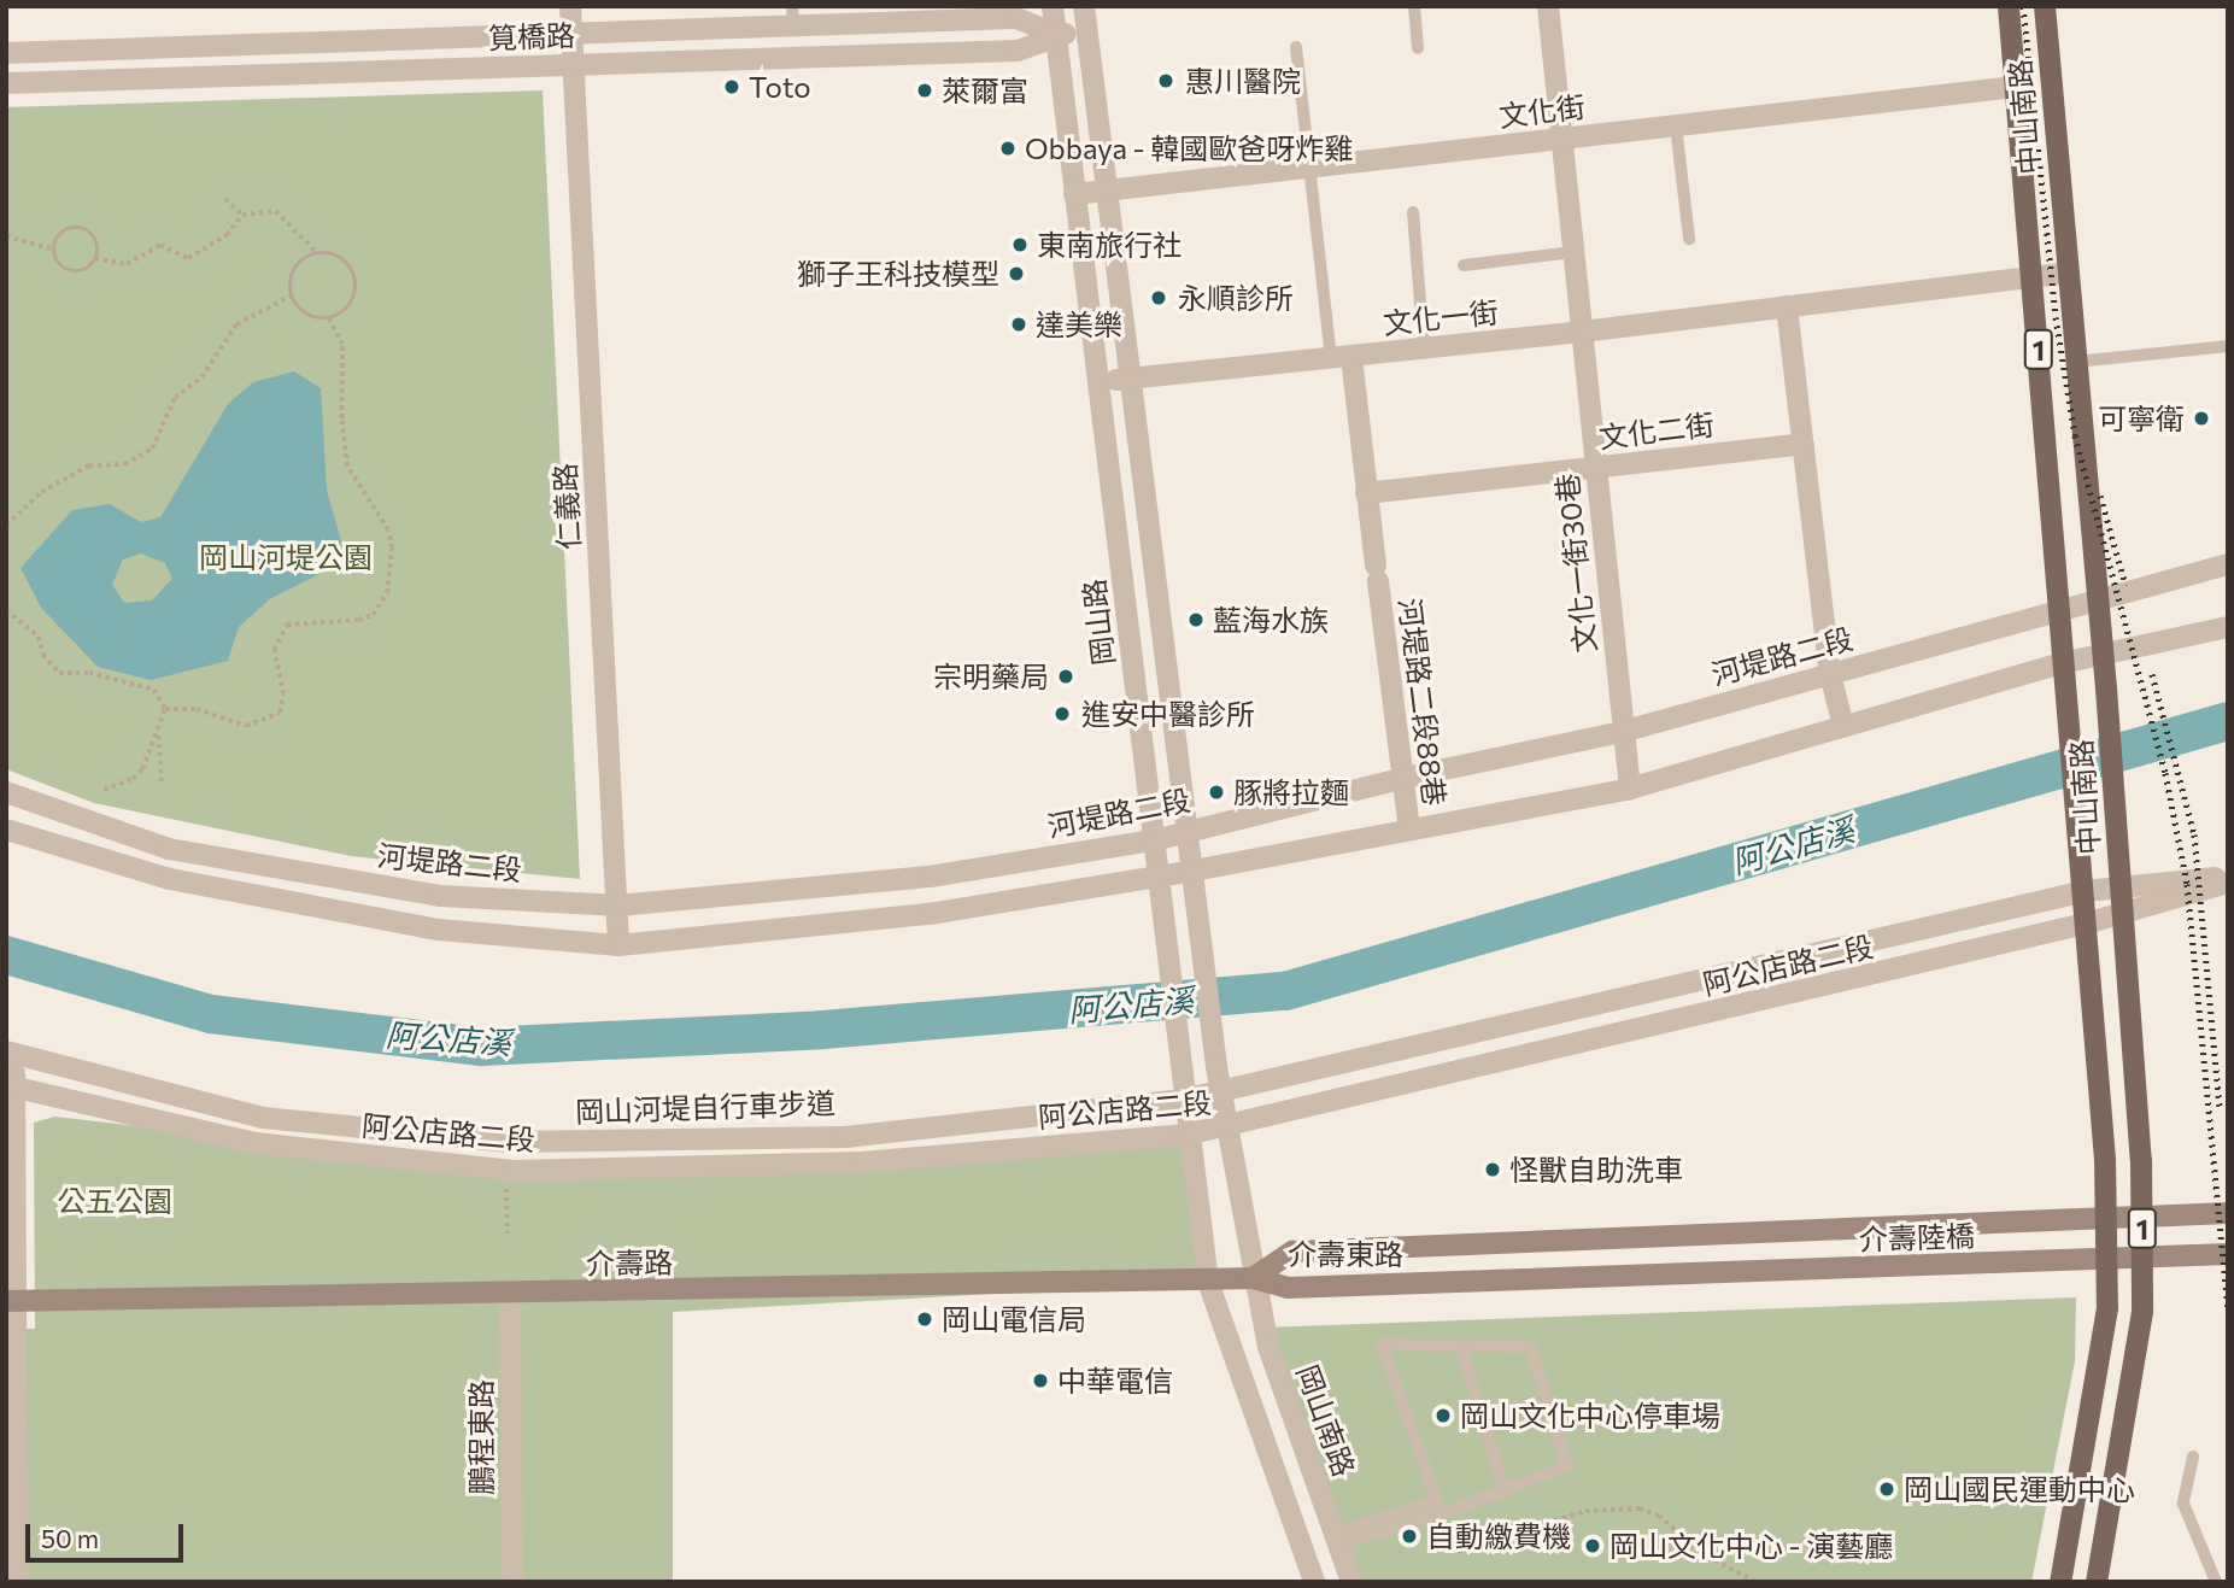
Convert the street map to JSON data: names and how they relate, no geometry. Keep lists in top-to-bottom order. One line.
{"streets":{"main road":["中山南路","1","介壽陸橋","介壽東路","介壽路"],"street":["筧橋路","文化街","文化一街","文化二街","仁義路","文化一街30巷","岡山路","河堤路二段","河堤路二段88巷","阿公店路二段","岡山南路","鵬程東路"]},"crossings":[["筧橋路","仁義路"],["筧橋路","岡山路"],["文化街","中山南路"],["文化街","文化一街30巷"],["文化街","岡山路"],["中山南路","文化一街"],["中山南路","河堤路二段"],["中山南路","阿公店路二段"],["文化一街","文化一街30巷"],["文化一街","岡山路"],["文化一街","河堤路二段88巷"],["文化二街","文化一街30巷"],["文化二街","河堤路二段88巷"],["仁義路","河堤路二段"],["文化一街30巷","河堤路二段"],["岡山路","河堤路二段"],["岡山路","阿公店路二段"],["岡山路","介壽路"],["河堤路二段","河堤路二段88巷"],["介壽陸橋","介壽東路"],["介壽東路","介壽路"],["介壽東路","岡山南路"],["介壽路","岡山南路"],["介壽路","鵬程東路"]],"water":["阿公店溪"],"parks":["岡山河堤公園","公五公園"],"places":["惠川醫院","Toto","萊爾富","Obbaya - 韓國歐爸呀炸雞","東南旅行社","獅子王科技模型","永順診所","達美樂","可寧衛","藍海水族","宗明藥局","進安中醫診所","豚將拉麵","怪獸自助洗車","岡山電信局","中華電信","岡山文化中心停車場","岡山國民運動中心","自動繳費機","岡山文化中心 - 演藝廳"],"scale_bar":"50 m"}
